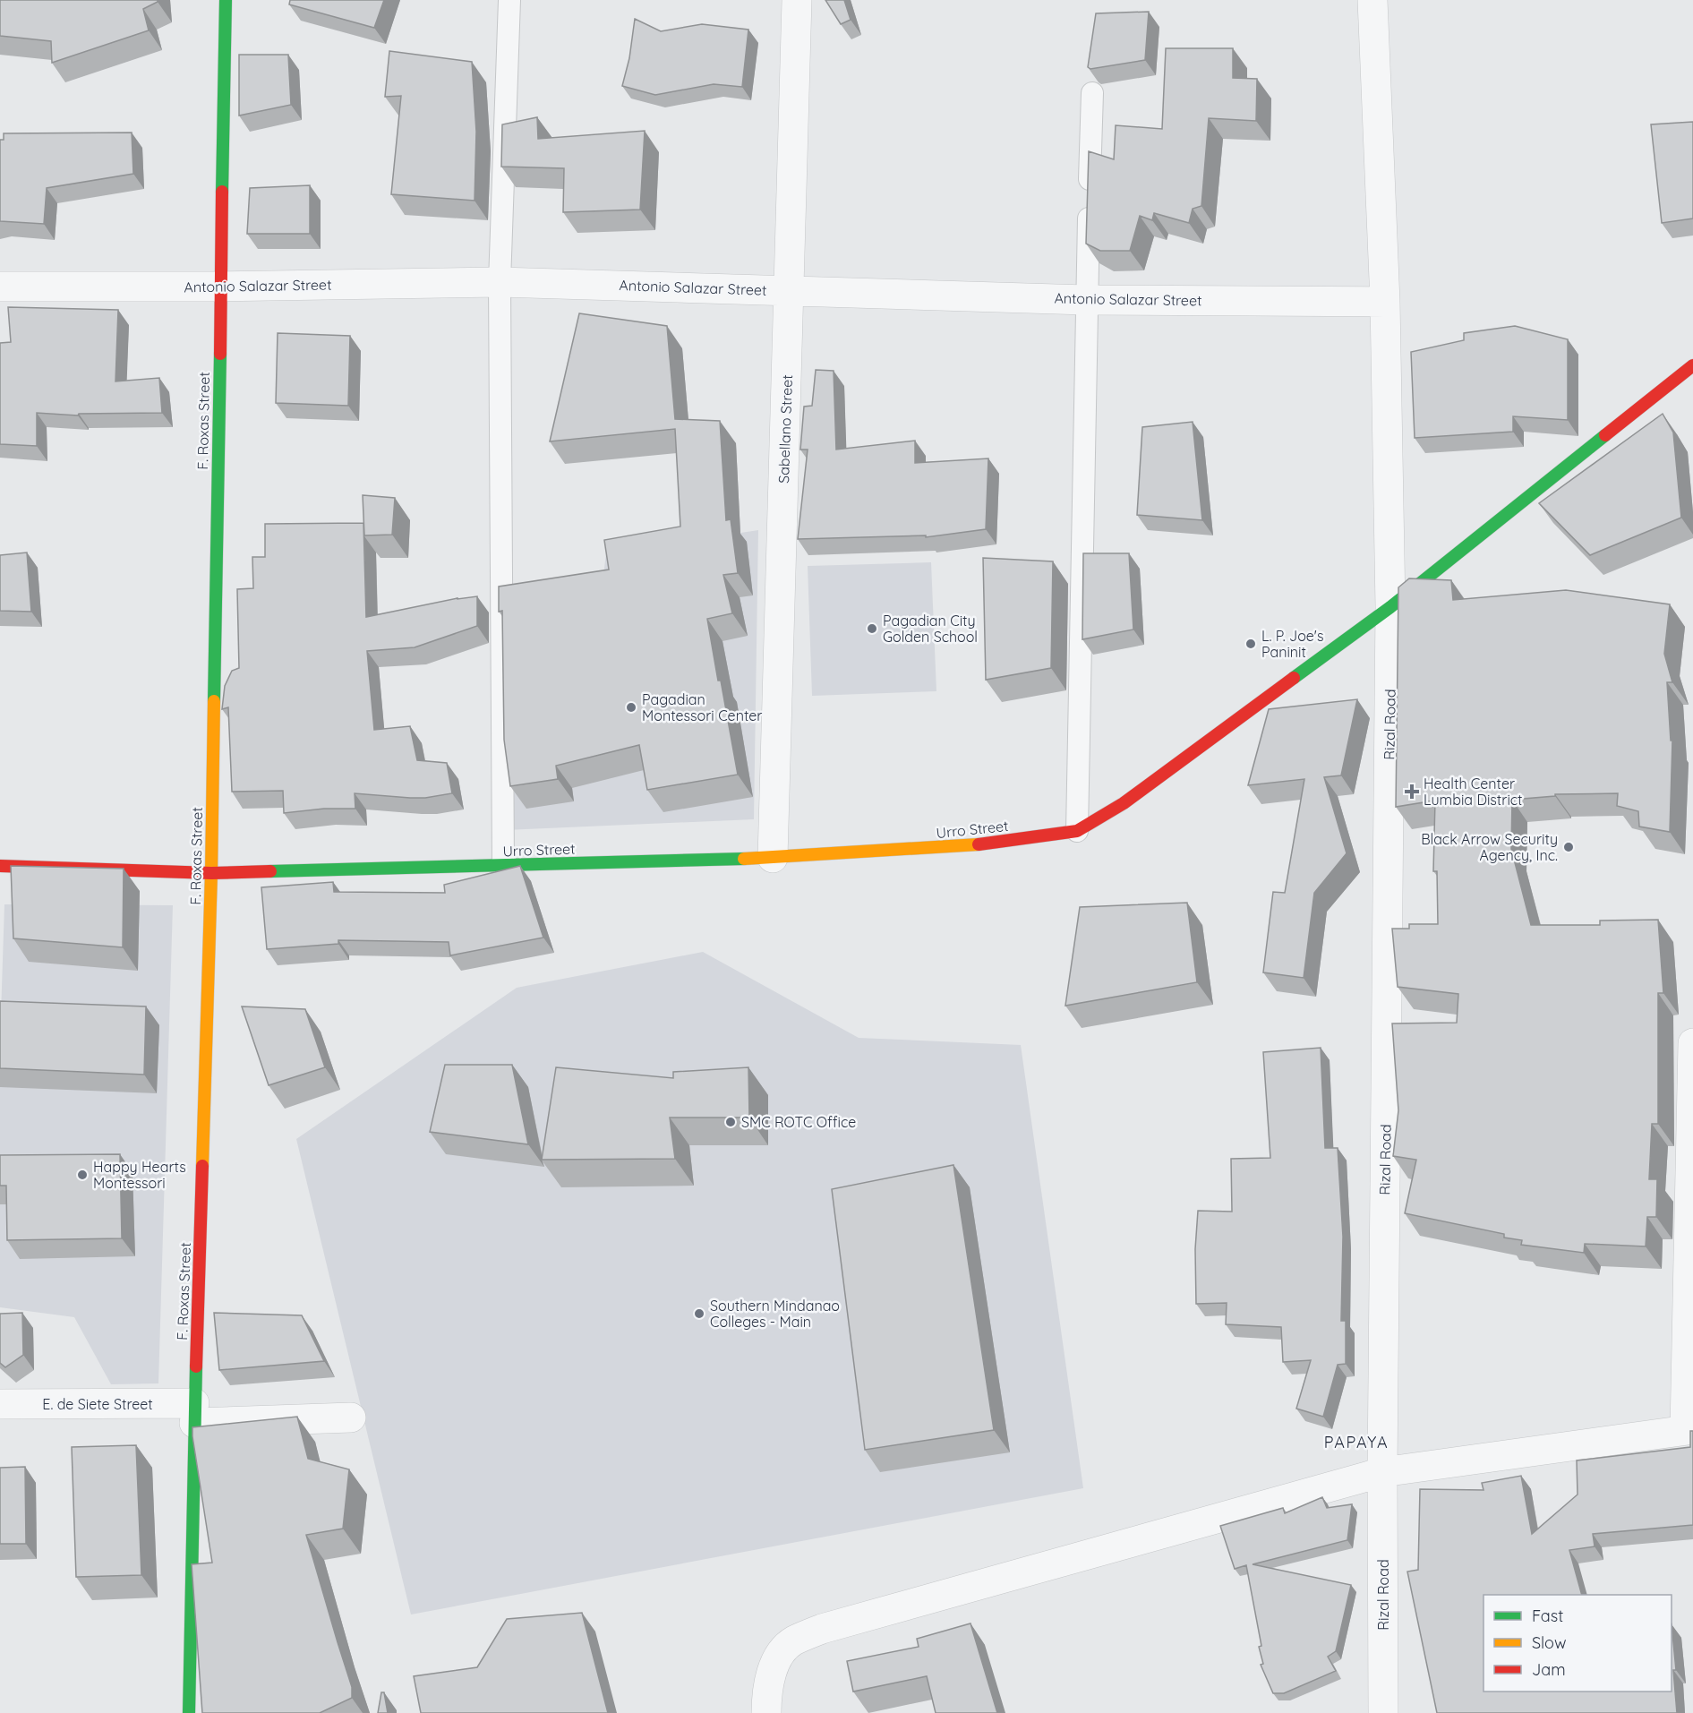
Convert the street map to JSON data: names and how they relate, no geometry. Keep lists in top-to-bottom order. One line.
{"streets":{"street":["Antonio Salazar Street","F. Roxas Street","Sabellano Street","Rizal Road","Urro Street","E. de Siete Street"]},"crossings":[["Antonio Salazar Street","F. Roxas Street"],["Antonio Salazar Street","Sabellano Street"],["Antonio Salazar Street","Rizal Road"],["F. Roxas Street","Urro Street"],["F. Roxas Street","E. de Siete Street"],["Sabellano Street","Urro Street"]],"districts":["PAPAYA"],"places":{"other":["Pagadian City Golden School","L. P. Joe's Paninit","Pagadian Montessori Center","Black Arrow Security Agency, Inc.","SMC ROTC Office","Happy Hearts Montessori","Southern Mindanao Colleges - Main"],"health":["Health Center Lumbia District"]},"legend":["Fast","Slow","Jam"]}
